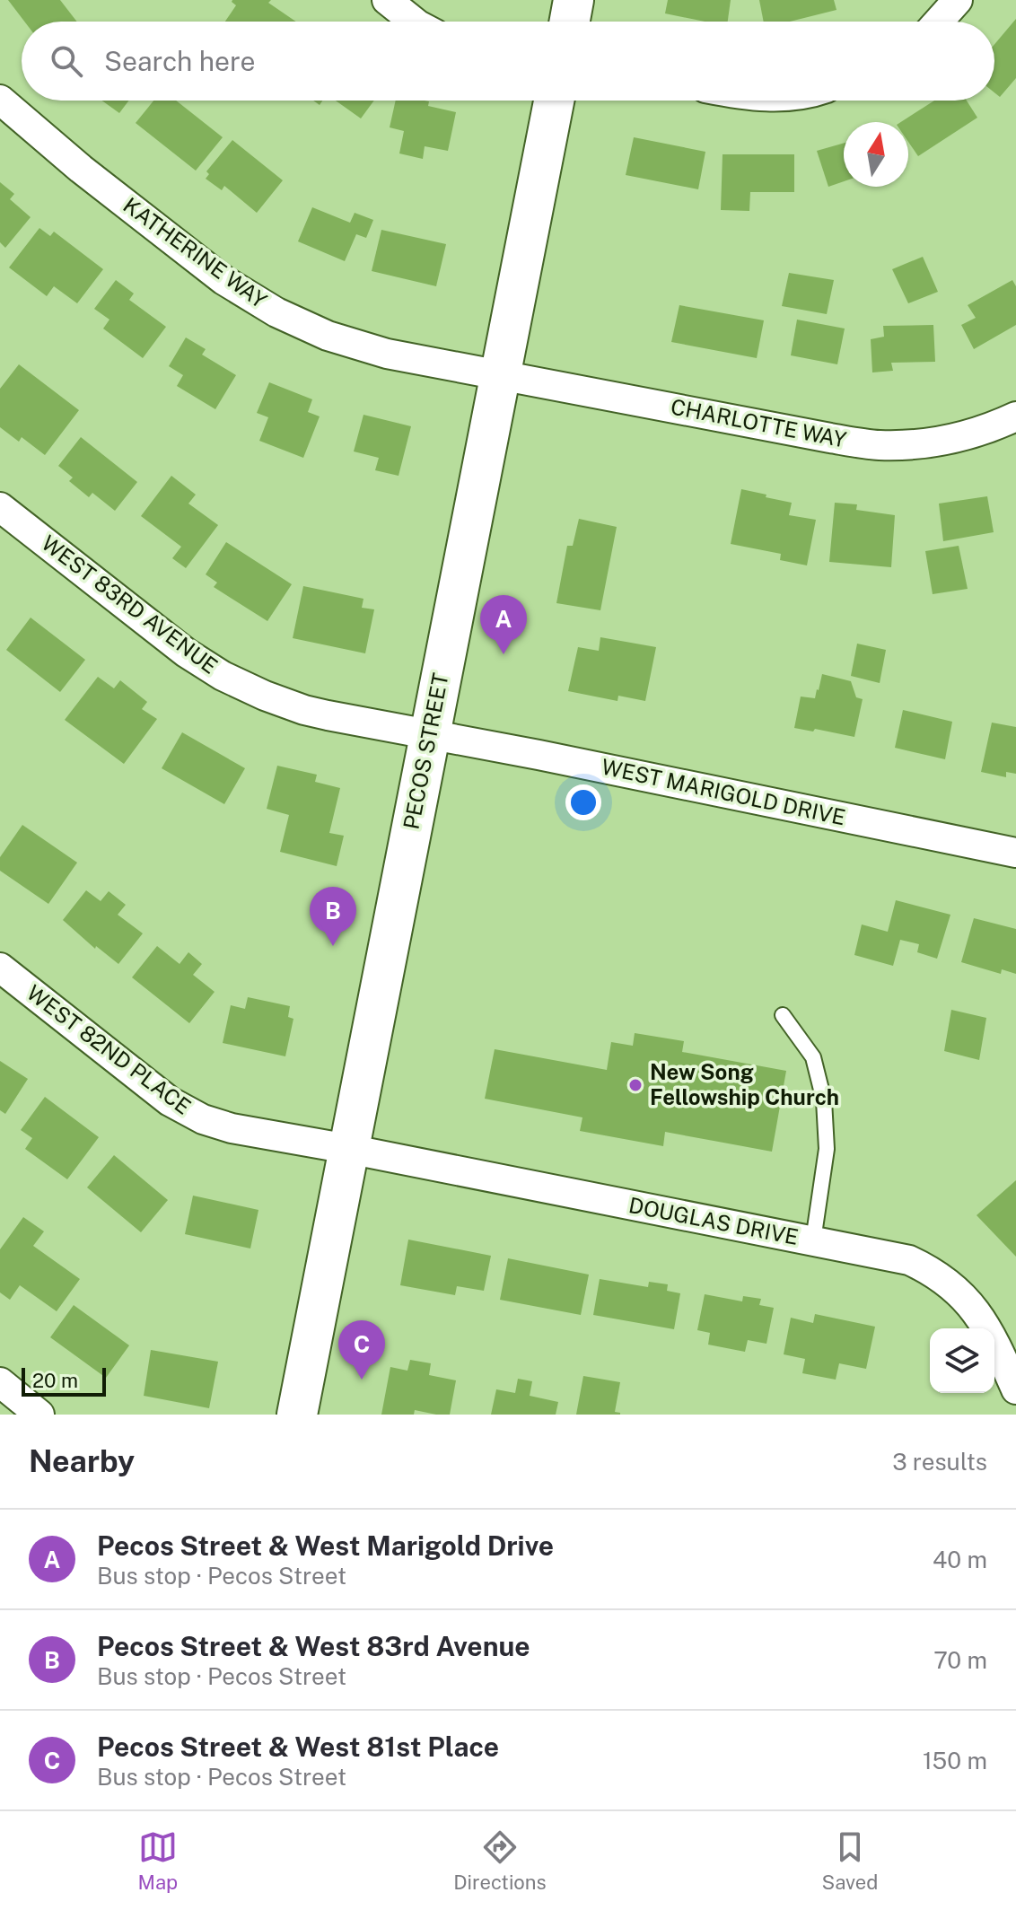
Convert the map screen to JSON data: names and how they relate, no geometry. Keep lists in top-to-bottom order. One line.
{"streets":{"main road":["PECOS STREET"],"street":["KATHERINE WAY","CHARLOTTE WAY","WEST 83RD AVENUE","WEST MARIGOLD DRIVE","WEST 82ND PLACE","DOUGLAS DRIVE"]},"crossings":[["KATHERINE WAY","CHARLOTTE WAY"],["KATHERINE WAY","PECOS STREET"],["CHARLOTTE WAY","PECOS STREET"],["WEST 83RD AVENUE","PECOS STREET"],["WEST 83RD AVENUE","WEST MARIGOLD DRIVE"],["PECOS STREET","WEST MARIGOLD DRIVE"],["PECOS STREET","WEST 82ND PLACE"],["PECOS STREET","DOUGLAS DRIVE"],["WEST 82ND PLACE","DOUGLAS DRIVE"]],"places":["New Song Fellowship Church"],"scale_bar":"20 m","north":"top","page":{"search":"Search here","pins":["A","B","C"],"scale":"20 m","heading":["Nearby","3 results"],"list":[{"mark":"A","name":"Pecos Street & West Marigold Drive","note":"Bus stop · Pecos Street","value":"40 m"},{"mark":"B","name":"Pecos Street & West 83rd Avenue","note":"Bus stop · Pecos Street","value":"70 m"},{"mark":"C","name":"Pecos Street & West 81st Place","note":"Bus stop · Pecos Street","value":"150 m"}],"nav":["Map","Directions","Saved"]}}
